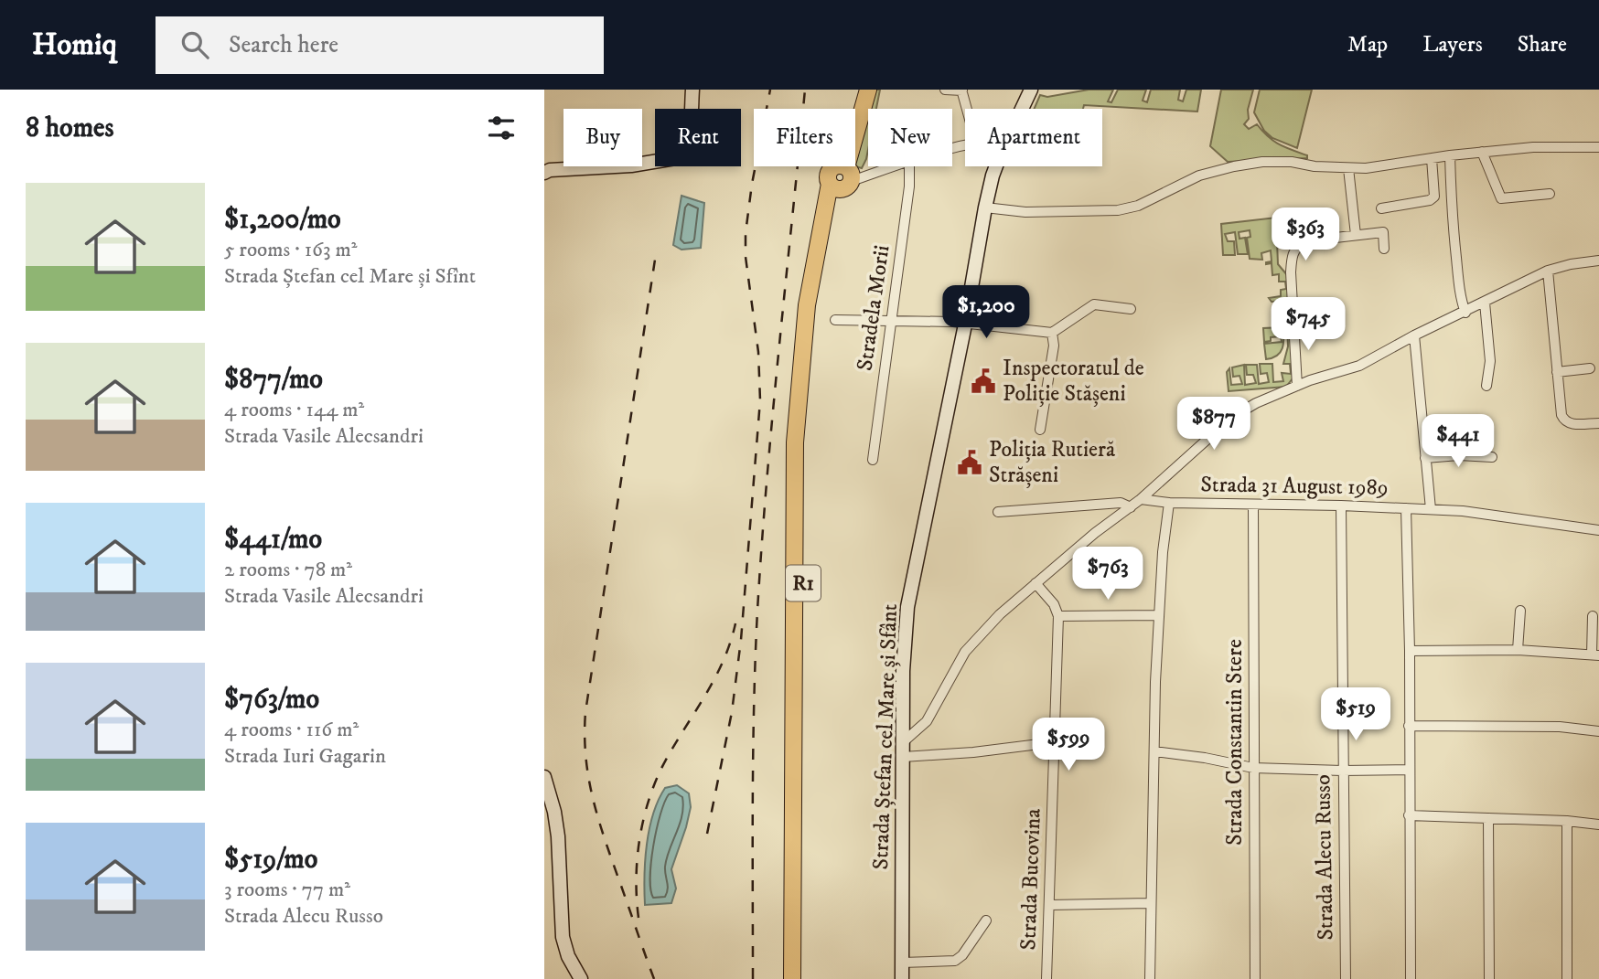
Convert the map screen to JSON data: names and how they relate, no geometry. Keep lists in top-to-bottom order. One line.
{"streets":{"highway":["R1"],"street":["Stradela Morii","Strada 31 August 1989","Strada Ștefan cel Mare și Sfânt","Strada Constantin Stere","Strada Alecu Russo","Strada Bucovina"]},"crossings":[["Strada 31 August 1989","Strada Constantin Stere"],["Strada 31 August 1989","Strada Alecu Russo"]],"places":{"public building":["Inspectoratul de Poliție Stășeni","Poliția Rutieră Strășeni"]},"page":{"header":"Homiq","search":"Search here","nav":["Map","Layers","Share"],"heading":"8 homes","chip":["Buy","Rent","Filters","New","Apartment"],"list":[{"name":"$1,200/mo","note":"5 rooms · 163 m² · Strada Ștefan cel Mare și Sfînt"},{"name":"$877/mo","note":"4 rooms · 144 m² · Strada Vasile Alecsandri"},{"name":"$441/mo","note":"2 rooms · 78 m² · Strada Vasile Alecsandri"},{"name":"$763/mo","note":"4 rooms · 116 m² · Strada Iuri Gagarin"},{"name":"$519/mo","note":"3 rooms · 77 m² · Strada Alecu Russo"}],"price":["$363","$1,200","$745","$877","$441","$763","$519","$599"]}}
